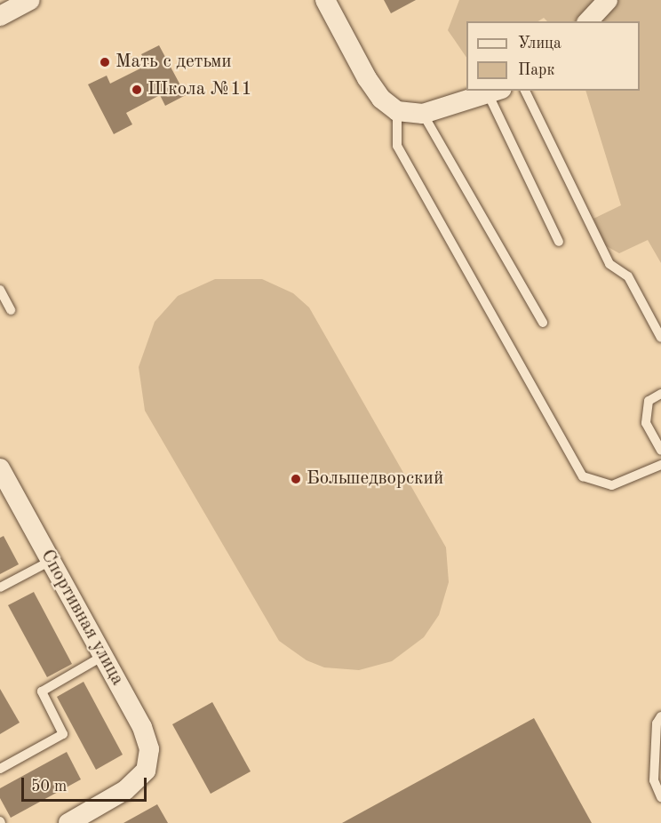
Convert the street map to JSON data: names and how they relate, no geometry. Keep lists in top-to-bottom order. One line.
{"streets":{"street":["Спортивная улица"]},"places":["Мать с детьми","Школа №11","Большедворский"],"legend":["Улица","Парк"],"scale_bar":"50 m"}
